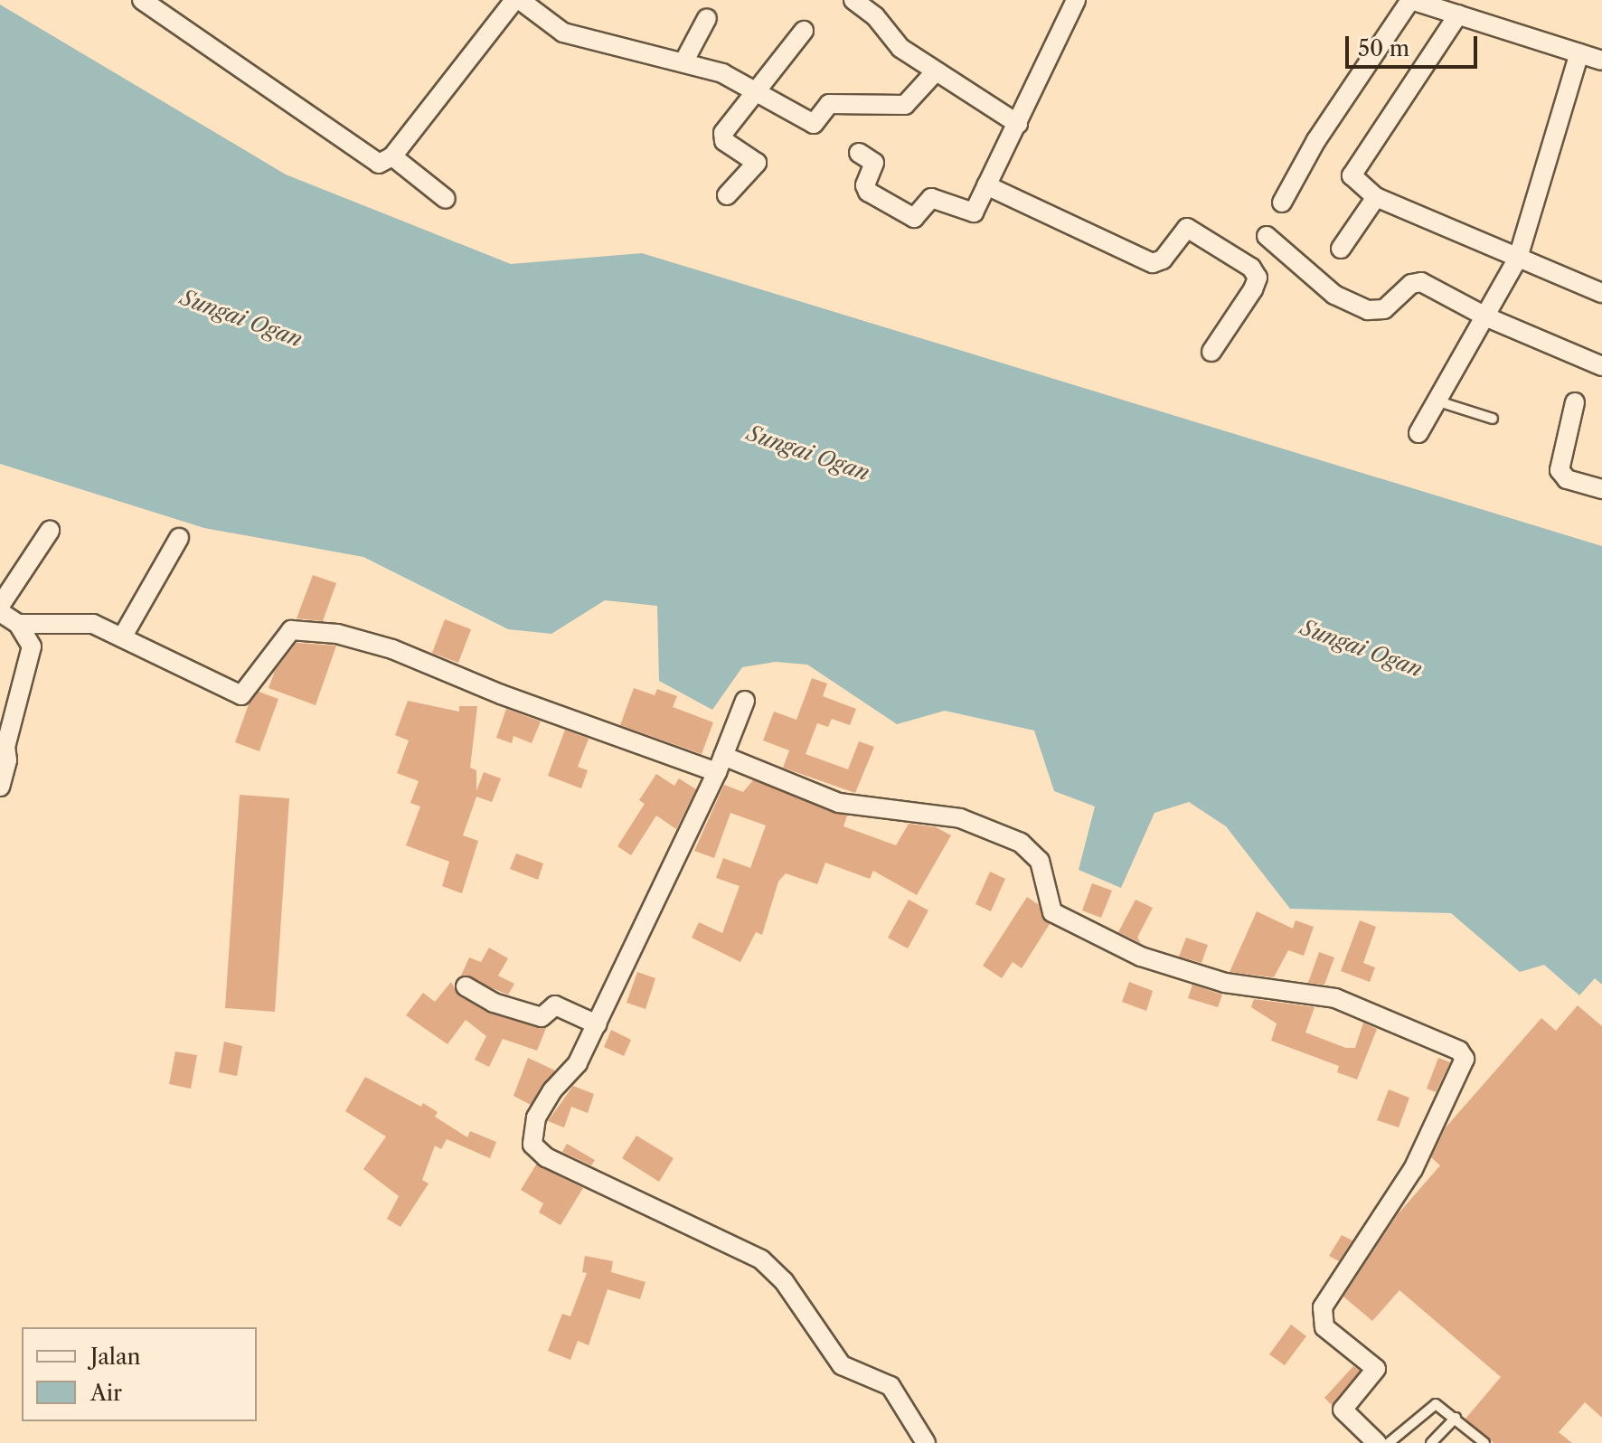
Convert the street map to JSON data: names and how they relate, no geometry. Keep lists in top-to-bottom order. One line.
{"water":["Sungai Ogan"],"legend":["Jalan","Air"],"scale_bar":"50 m"}
